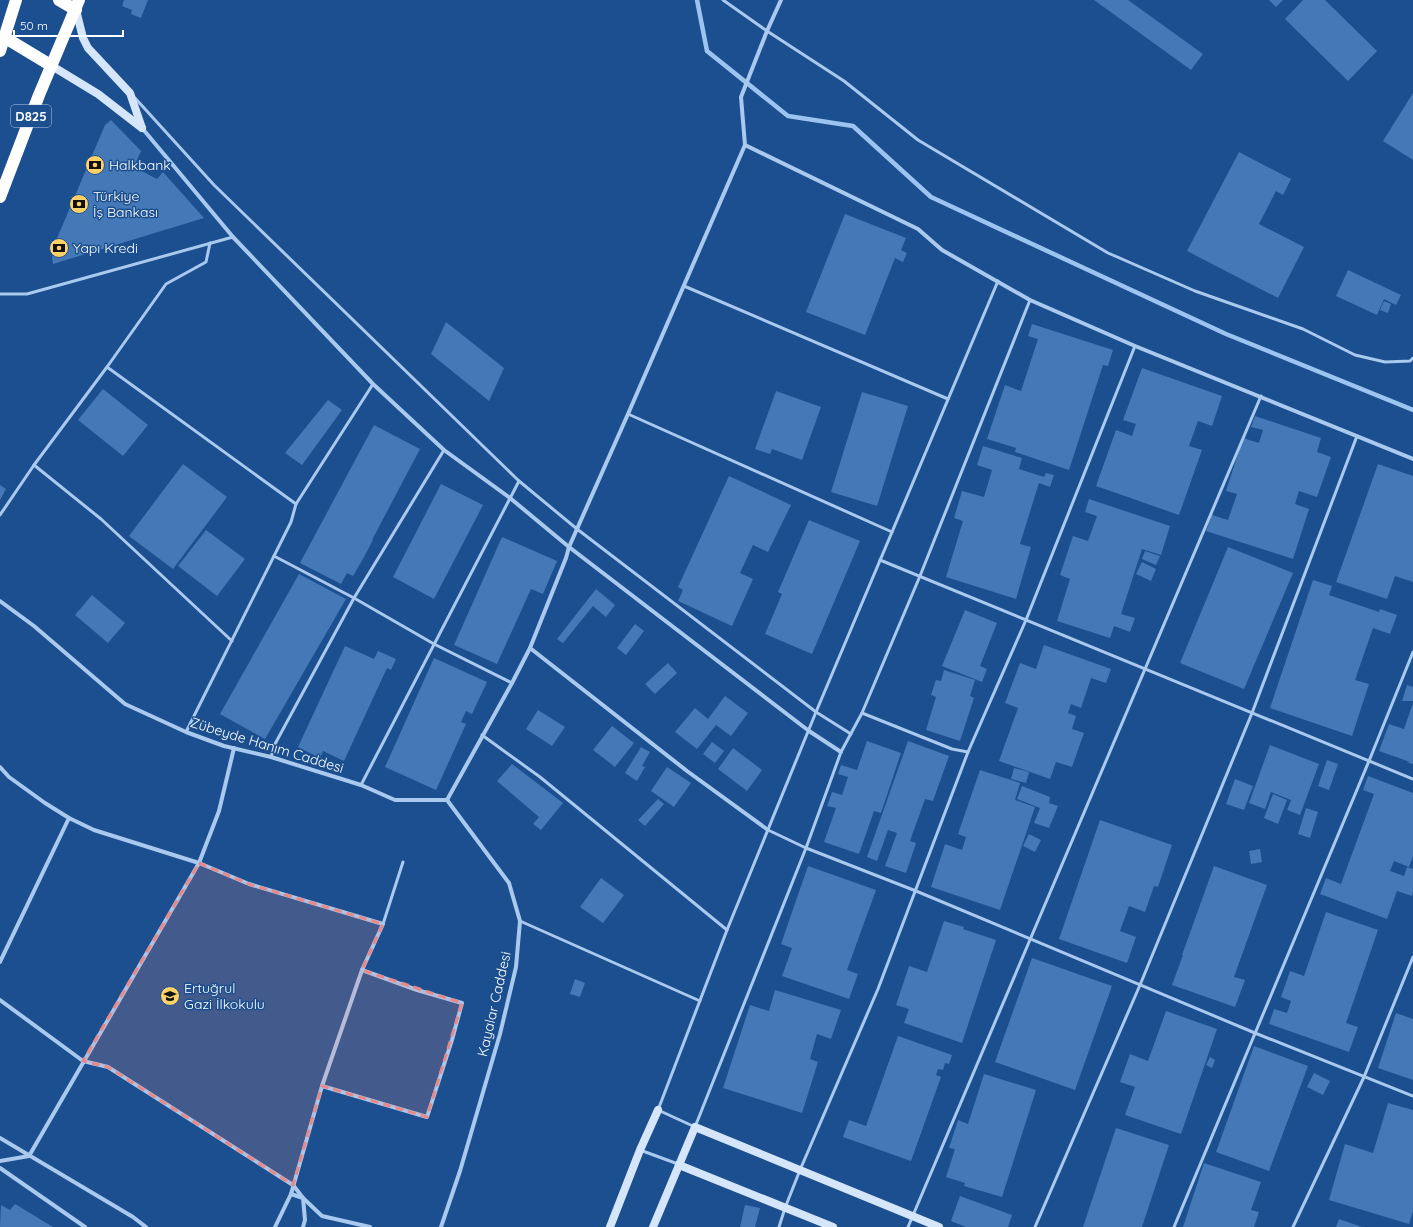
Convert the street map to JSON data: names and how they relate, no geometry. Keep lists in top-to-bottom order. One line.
{"streets":{"highway":["D825"],"street":["Zübeyde Hanım Caddesi","Kayalar Caddesi"]},"crossings":[["Zübeyde Hanım Caddesi","Kayalar Caddesi"]],"places":{"bank":["Halkbank","Türkiye İş Bankası","Yapı Kredi"],"school or university":["Ertuğrul Gazi İlkokulu"]},"scale_bar":"50 m"}
